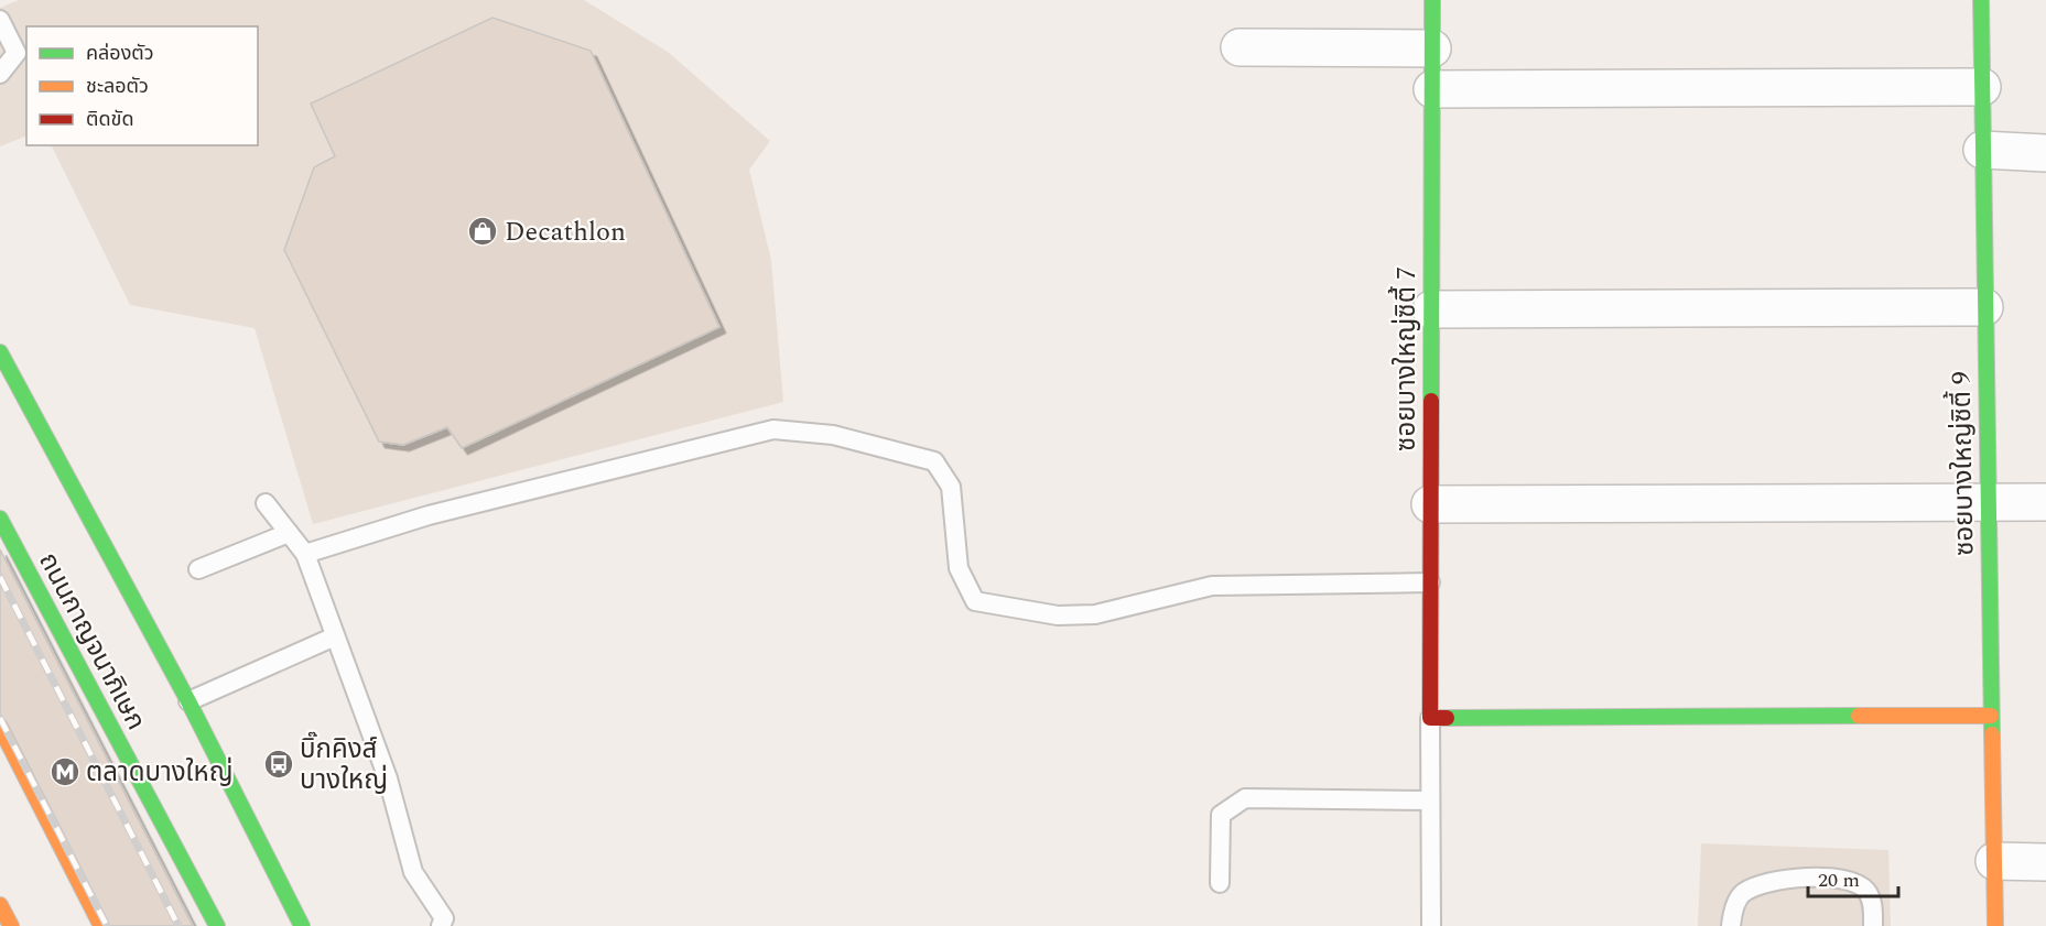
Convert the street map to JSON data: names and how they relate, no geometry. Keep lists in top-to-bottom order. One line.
{"streets":{"main road":["ซอยบางใหญ่ซิตี้ 7","ซอยบางใหญ่ซิตี้ 9","ถนนกาญจนาภิเษก"]},"places":{"shop":["Decathlon"],"bus stop":["บิ๊กคิงส์ บางใหญ่"],"metro station":["ตลาดบางใหญ่"]},"legend":["คล่องตัว","ชะลอตัว","ติดขัด"],"scale_bar":"20 m"}
